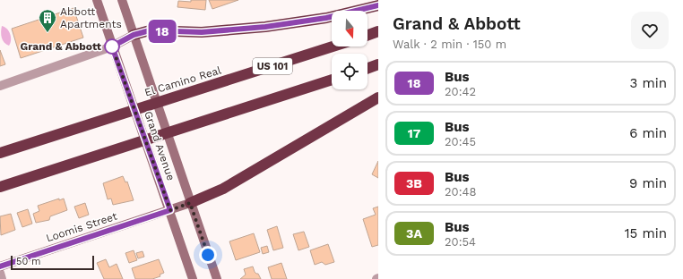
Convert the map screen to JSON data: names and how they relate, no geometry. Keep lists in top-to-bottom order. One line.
{"streets":{"highway":["US 101","El Camino Real"],"street":["Grand Avenue","Loomis Street"]},"crossings":[["Grand Avenue","Loomis Street"]],"places":{"building":["Abbott Apartments"],"other":["Grand & Abbott"]},"lines":["bus line 18"],"scale_bar":"50 m","north":"bottom","page":{"on_map":"18","heading":["Grand & Abbott","Walk · 2 min · 150 m"],"list":[{"mark":"18","name":"Bus","note":"20:42","value":"3 min"},{"mark":"17","name":"Bus","note":"20:45","value":"6 min"},{"mark":"3B","name":"Bus","note":"20:48","value":"9 min"},{"mark":"3A","name":"Bus","note":"20:54","value":"15 min"}],"scale":"50 m"}}
